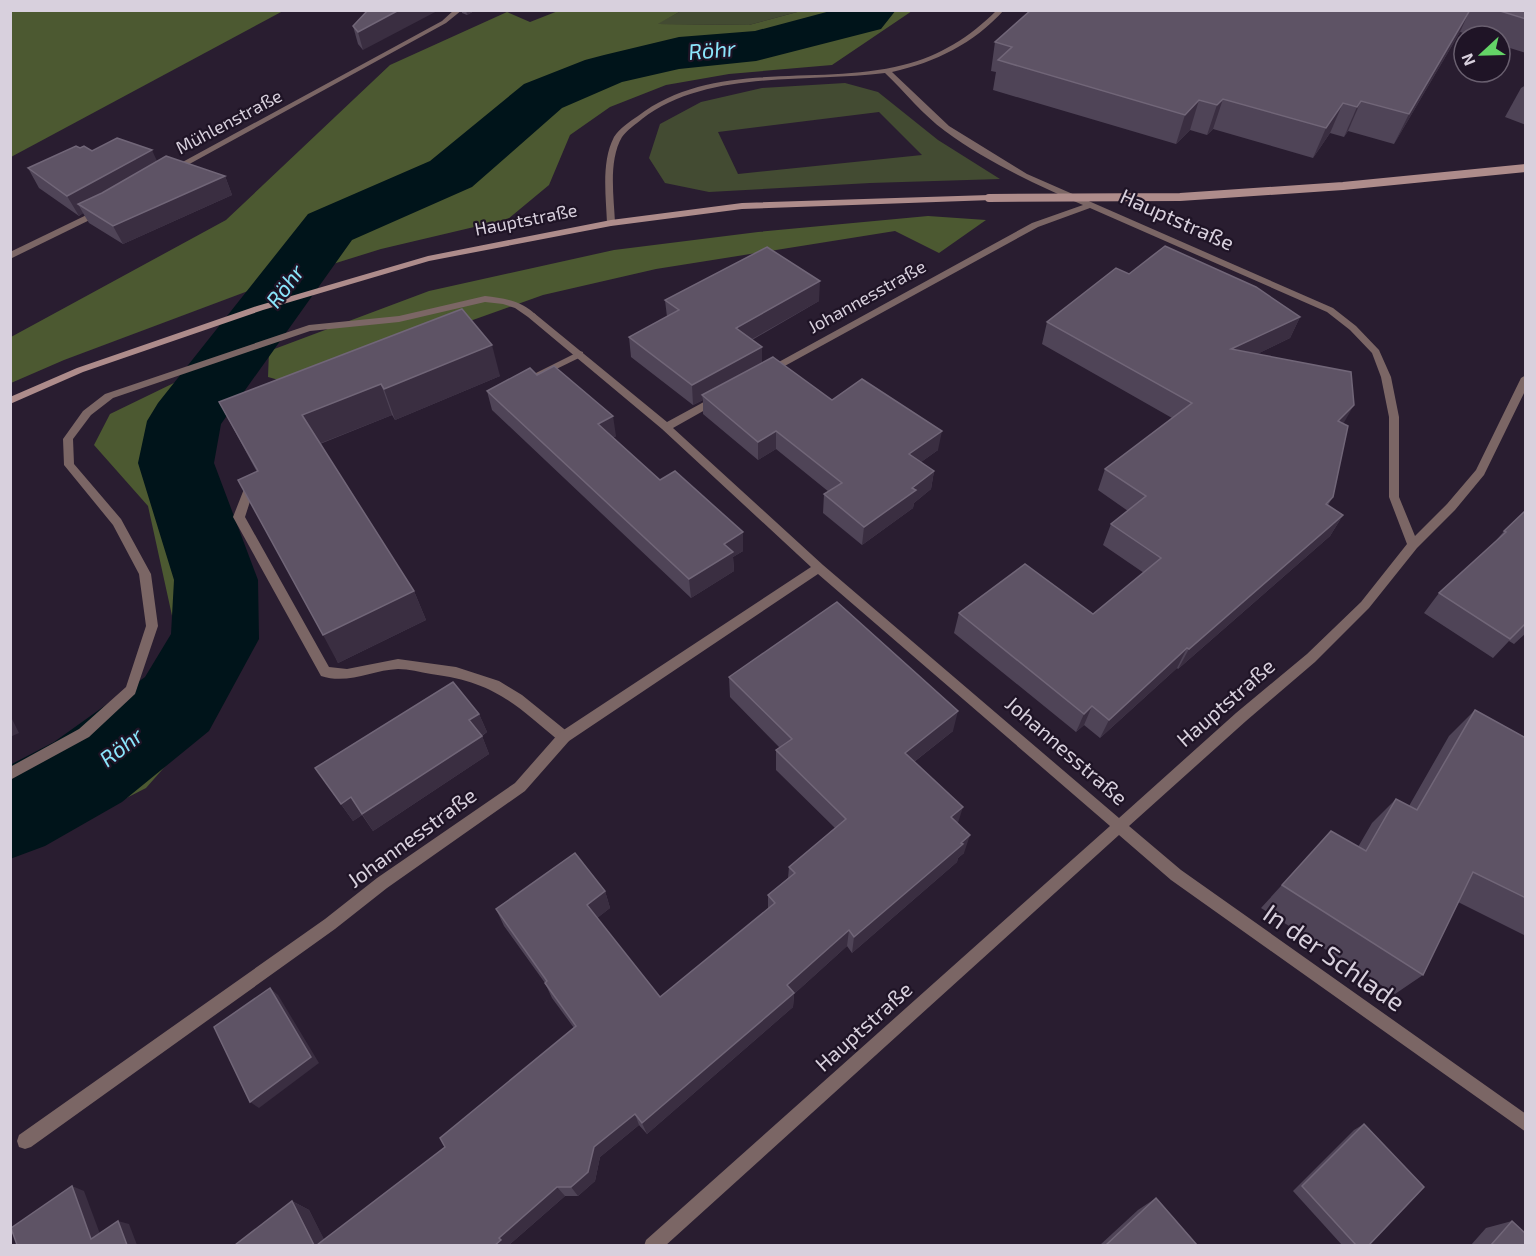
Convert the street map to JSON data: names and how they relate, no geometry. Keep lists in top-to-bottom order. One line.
{"streets":{"main road":["Hauptstraße"],"street":["Mühlenstraße","Johannesstraße","In der Schlade"]},"crossings":[["Hauptstraße","Johannesstraße"],["Hauptstraße","In der Schlade"],["Johannesstraße","In der Schlade"]],"water":["Röhr"],"north":"left"}
